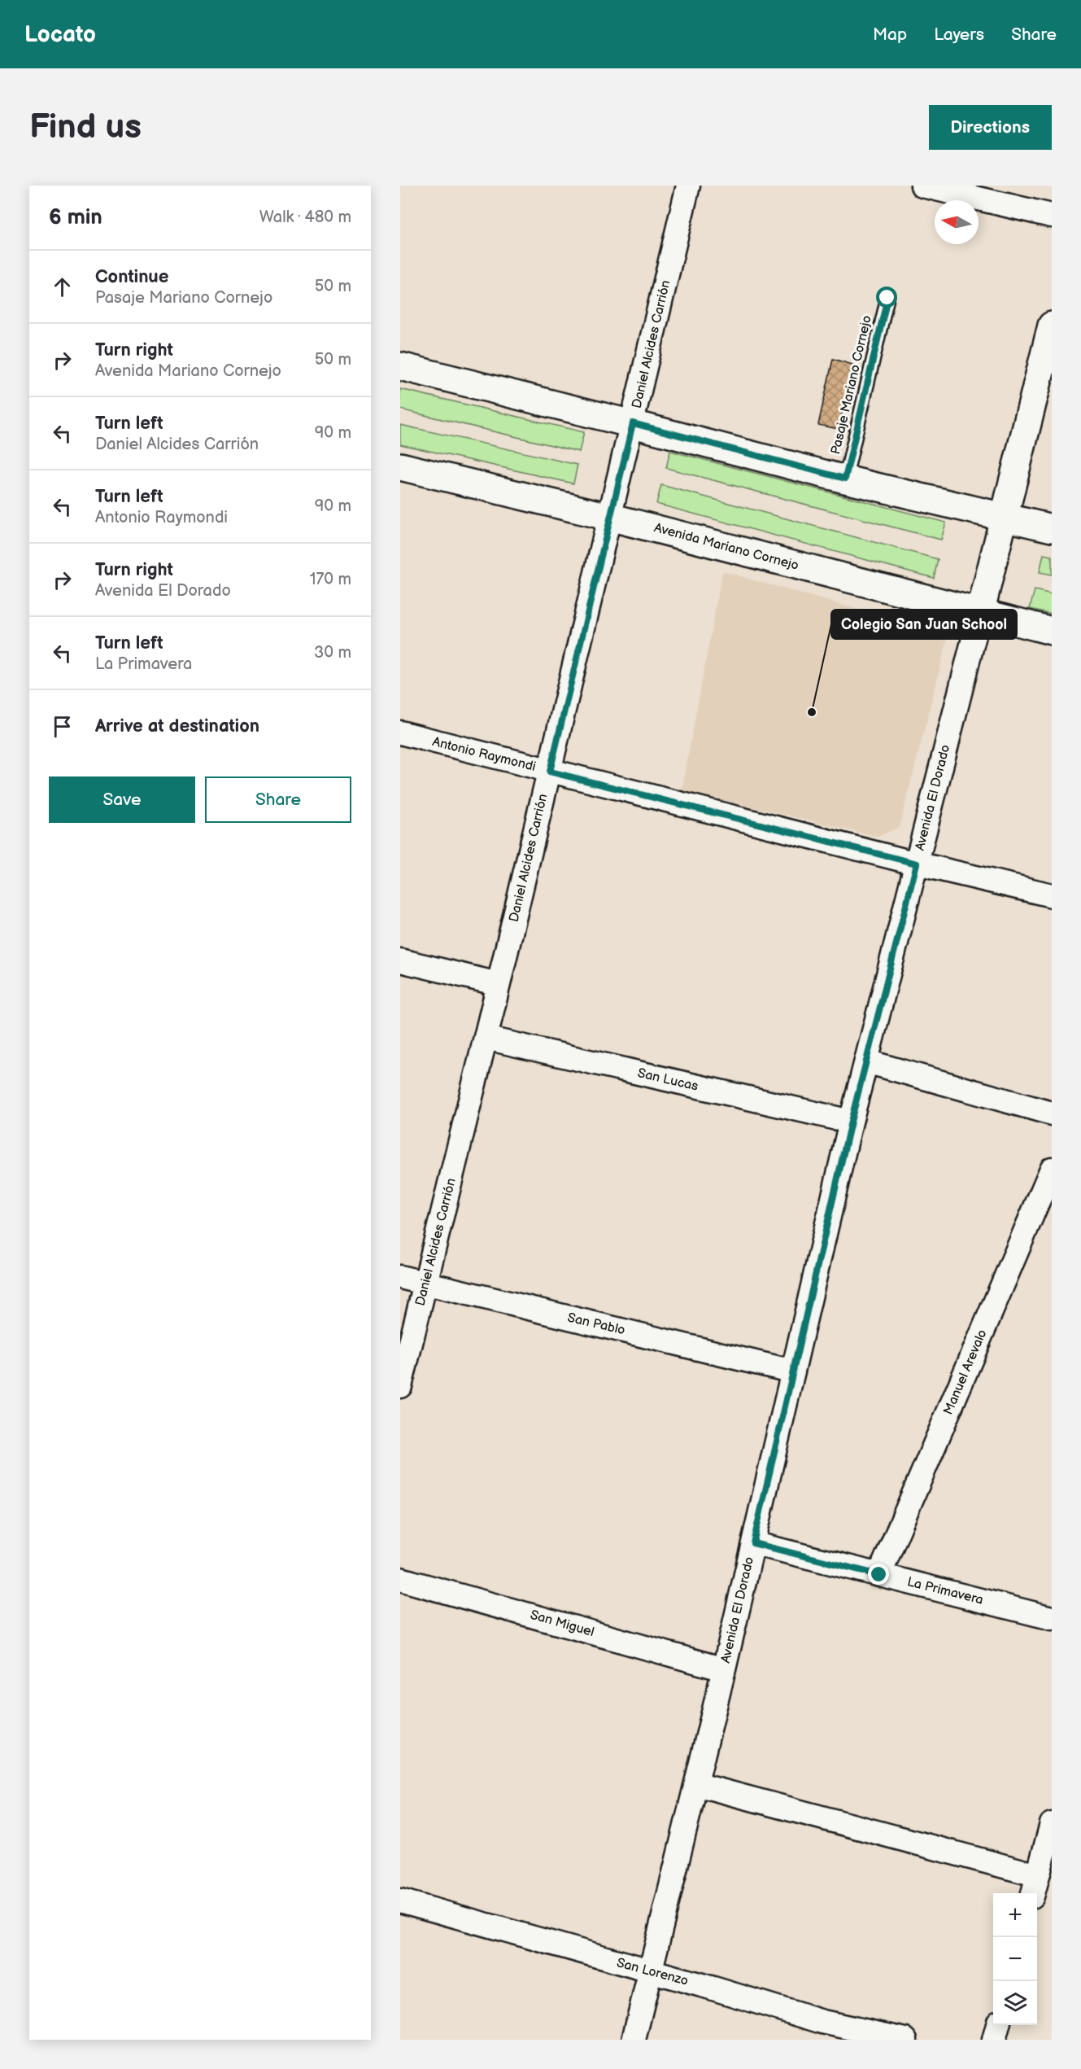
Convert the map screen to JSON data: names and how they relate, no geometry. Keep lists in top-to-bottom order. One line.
{"streets":{"street":["Daniel Alcides Carrión","Avenida Mariano Cornejo","Antonio Raymondi","Avenida El Dorado","San Lucas","San Pablo","Manuel Arevalo","La Primavera","San Miguel","San Lorenzo"],"lane":["Pasaje Mariano Cornejo"]},"crossings":[["Daniel Alcides Carrión","Avenida Mariano Cornejo"],["Daniel Alcides Carrión","Antonio Raymondi"],["Daniel Alcides Carrión","San Lucas"],["Daniel Alcides Carrión","San Pablo"],["Avenida Mariano Cornejo","Avenida El Dorado"],["Antonio Raymondi","Avenida El Dorado"],["Avenida El Dorado","San Lucas"],["Avenida El Dorado","San Pablo"],["Avenida El Dorado","La Primavera"],["Avenida El Dorado","San Miguel"],["Avenida El Dorado","San Lorenzo"],["Manuel Arevalo","La Primavera"]],"places":["Colegio San Juan School"],"north":"left","page":{"header":"Locato","nav":["Map","Layers","Share"],"buttons":["Directions",["Save","Share"]],"title":"Find us","heading":["6 min","Walk · 480 m"],"list":[["Continue","Pasaje Mariano Cornejo","50 m"],["Turn right","Avenida Mariano Cornejo","50 m"],["Turn left","Daniel Alcides Carrión","90 m"],["Turn left","Antonio Raymondi","90 m"],["Turn right","Avenida El Dorado","170 m"],["Turn left","La Primavera","30 m"],"Arrive at destination"],"map_buttons":["+","−"]}}
